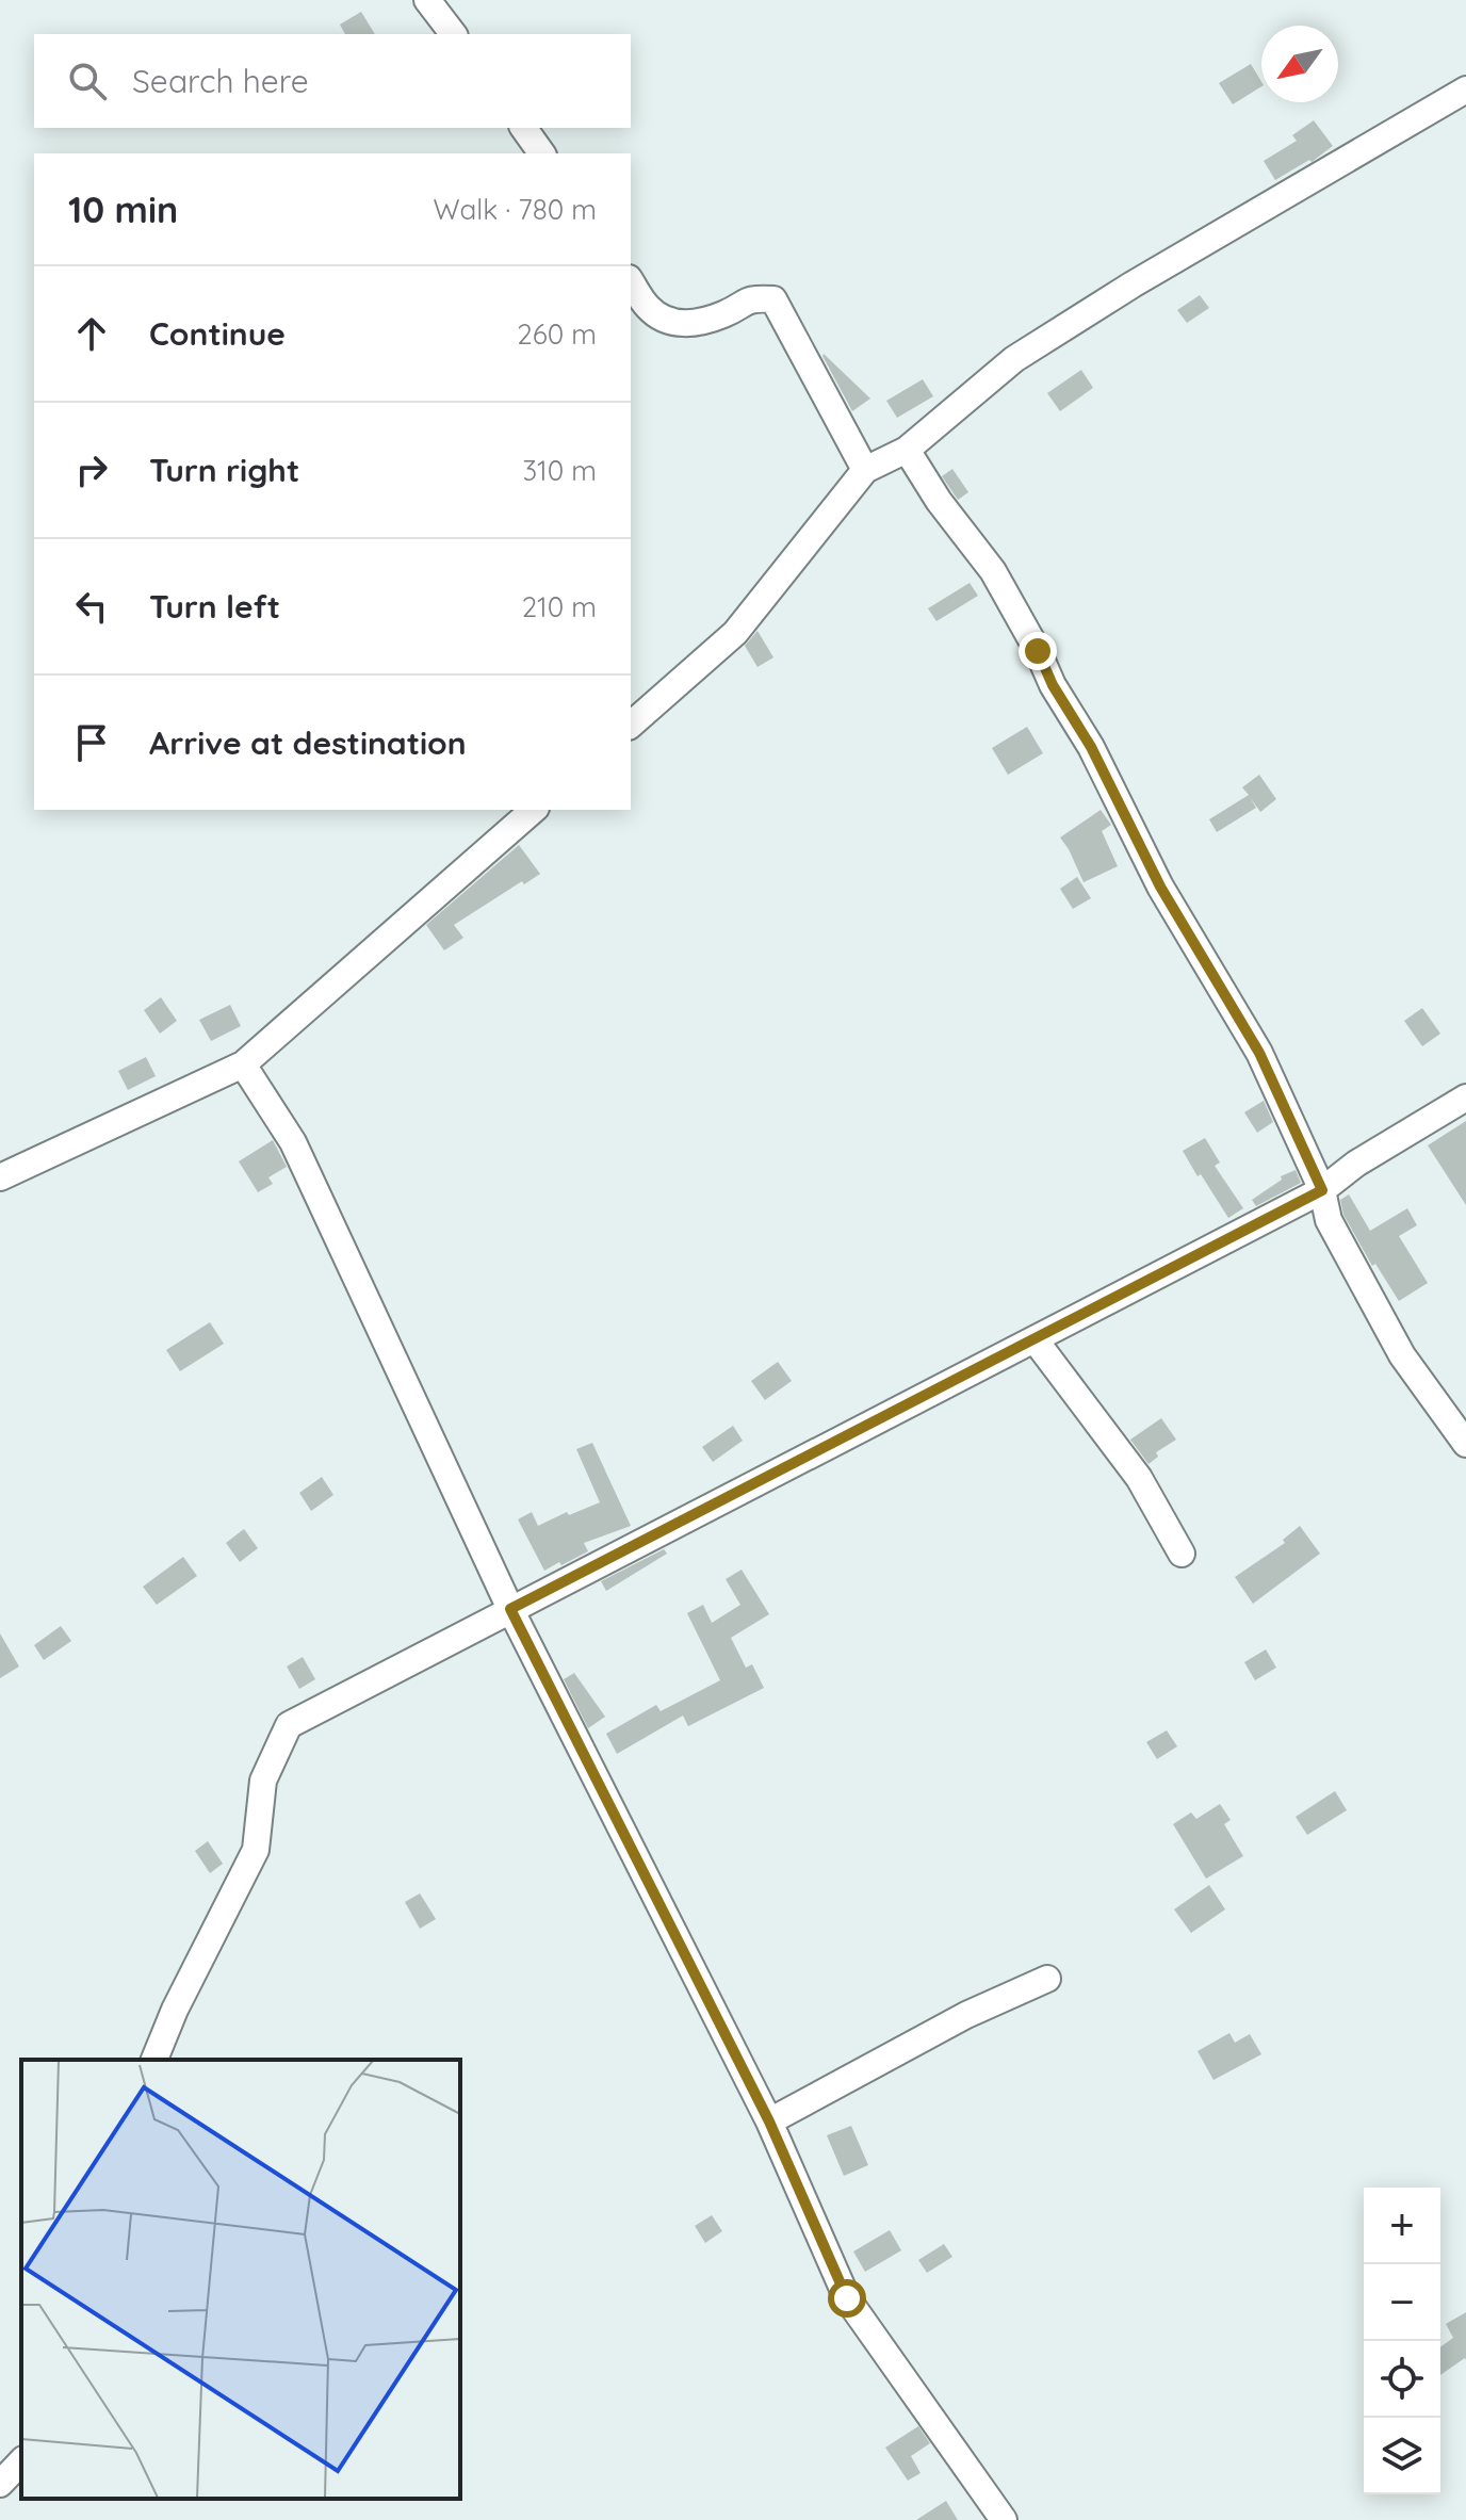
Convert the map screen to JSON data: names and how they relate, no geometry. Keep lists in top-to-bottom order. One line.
{"north":"bottom left","page":{"search":"Search here","heading":["10 min","Walk · 780 m"],"list":[["Continue","260 m"],["Turn right","310 m"],["Turn left","210 m"],"Arrive at destination"],"map_buttons":["+","−"]}}
